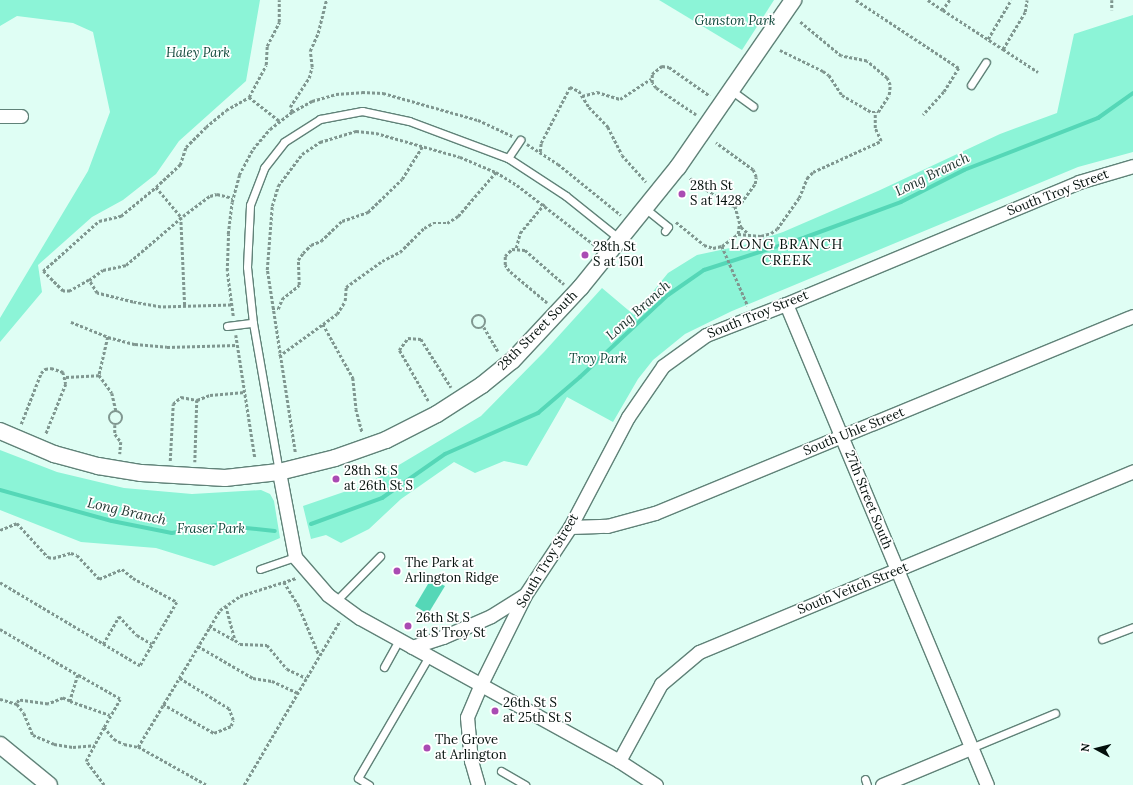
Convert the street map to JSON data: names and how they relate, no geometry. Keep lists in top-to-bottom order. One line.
{"streets":{"street":["South Troy Street","28th Street South","South Uhle Street","27th Street South","South Veitch Street"]},"crossings":[["South Troy Street","South Uhle Street"],["South Troy Street","27th Street South"],["South Uhle Street","27th Street South"],["27th Street South","South Veitch Street"]],"districts":["LONG BRANCH CREEK"],"water":["Long Branch"],"parks":["Gunston Park","Haley Park","Troy Park","Fraser Park"],"places":["28th St S at 1428","28th St S at 1501","28th St S at 26th St S","The Park at Arlington Ridge","26th St S at S Troy St","26th St S at 25th St S","The Grove at Arlington"],"north":"left"}
